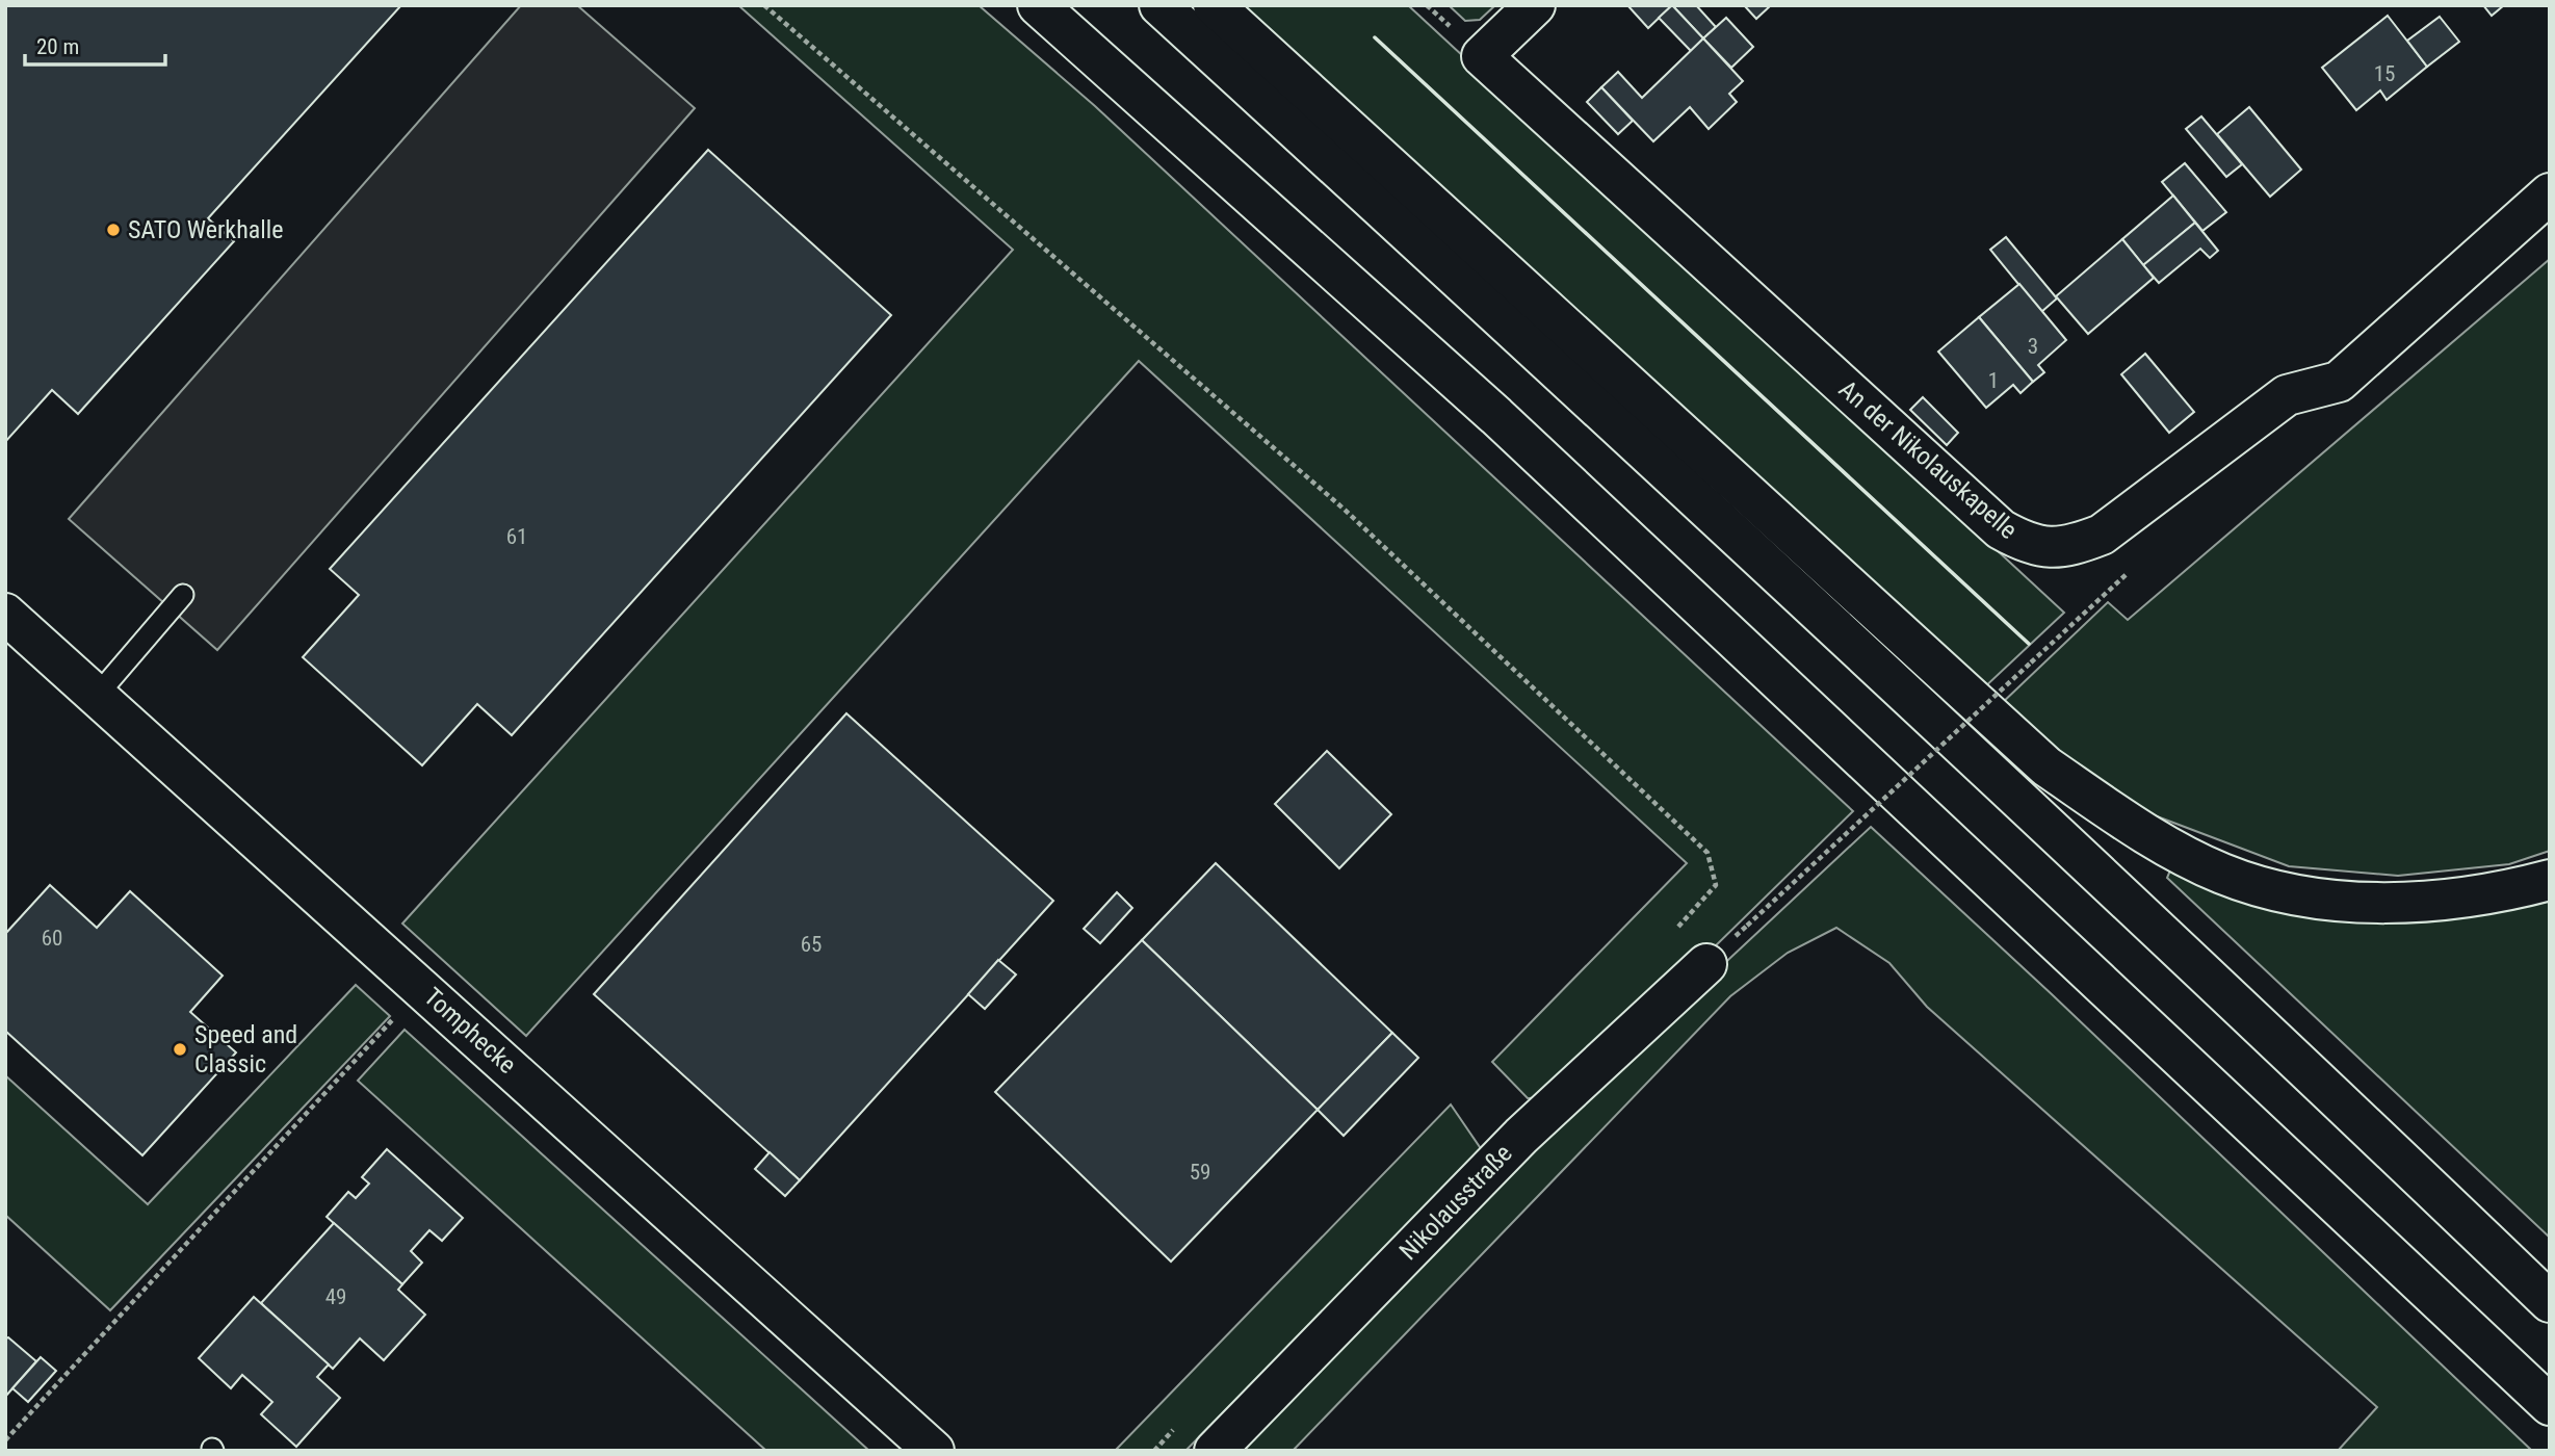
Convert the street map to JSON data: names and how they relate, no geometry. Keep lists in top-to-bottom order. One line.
{"streets":{"main road":["An der Nikolauskapelle","Tomphecke","Nikolausstraße"]},"places":["SATO Werkhalle","Speed and Classic"],"house_numbers":["15","3","1","61","60","65","59","49"],"scale_bar":"20 m"}
